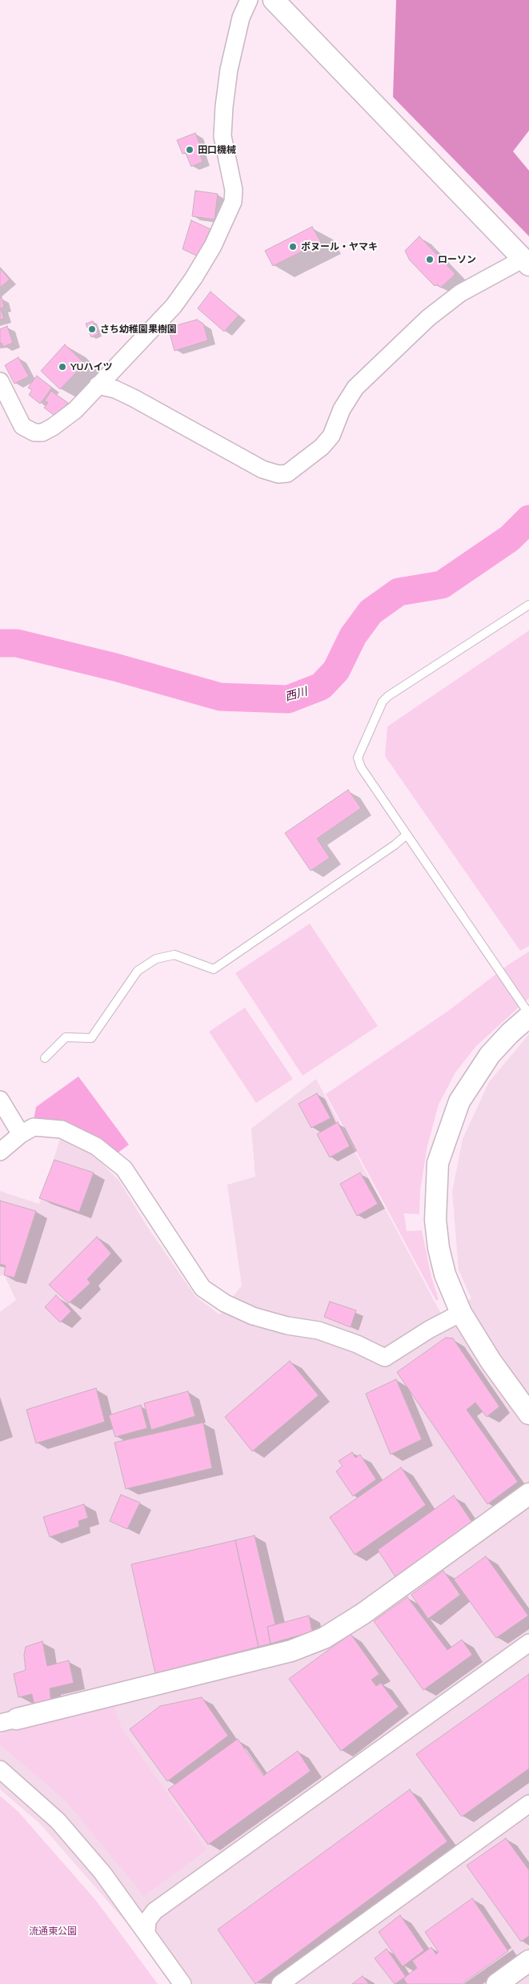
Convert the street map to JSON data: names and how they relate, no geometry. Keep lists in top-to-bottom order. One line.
{"water":["西川"],"parks":["流通東公園"],"places":["田口機械","ボヌール・ヤマキ","ローソン","さち幼稚園果樹園","YUハイツ"]}
